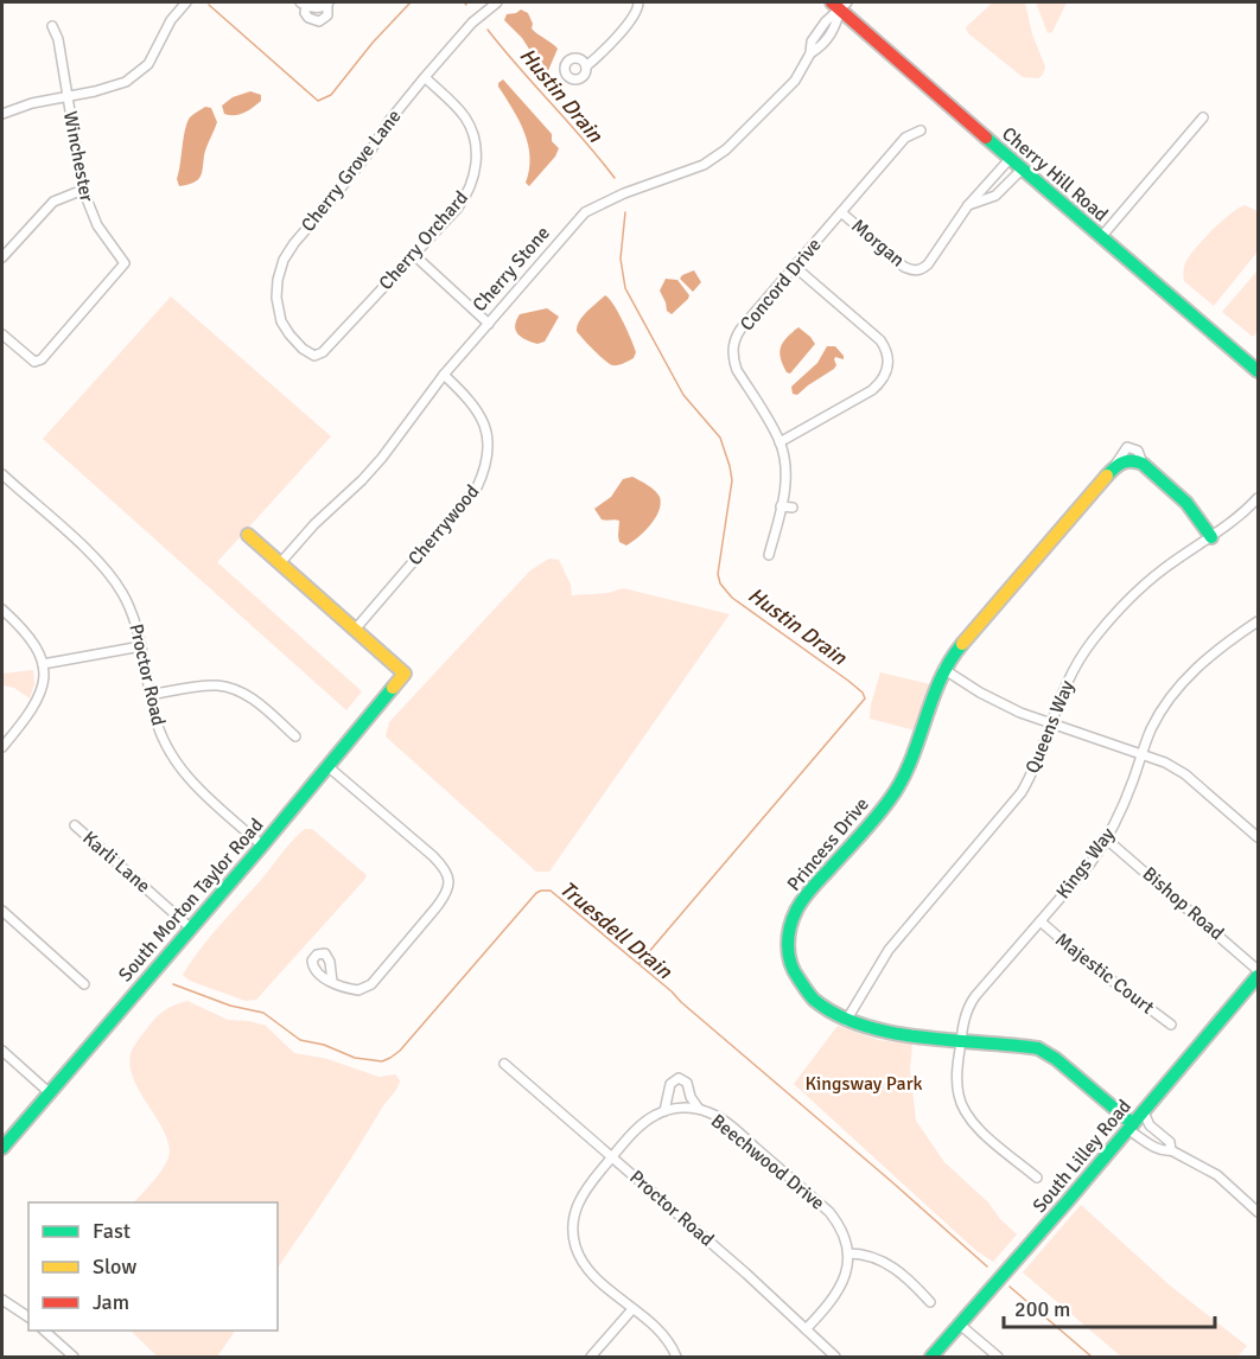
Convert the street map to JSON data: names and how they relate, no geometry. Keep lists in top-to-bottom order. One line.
{"streets":{"street":["Winchester","Cherry Grove Lane","Cherry Hill Road","Cherry Orchard","Morgan","Cherry Stone","Concord Drive","Cherrywood","Proctor Road","Queens Way","Princess Drive","Karli Lane","Kings Way","South Morton Taylor Road","Bishop Road","Majestic Court","South Lilley Road","Beechwood Drive"]},"crossings":[["Cherry Grove Lane","Cherry Orchard"],["Cherry Hill Road","Cherry Stone"],["Morgan","Concord Drive"],["Cherry Stone","Cherrywood"],["Cherrywood","South Morton Taylor Road"],["Proctor Road","South Morton Taylor Road"],["Queens Way","Princess Drive"],["Princess Drive","Kings Way"],["Princess Drive","South Lilley Road"],["Karli Lane","South Morton Taylor Road"],["Kings Way","Bishop Road"],["Kings Way","Majestic Court"]],"water":["Hustin Drain","Truesdell Drain"],"parks":["Kingsway Park"],"legend":["Fast","Slow","Jam"],"scale_bar":"200 m"}
